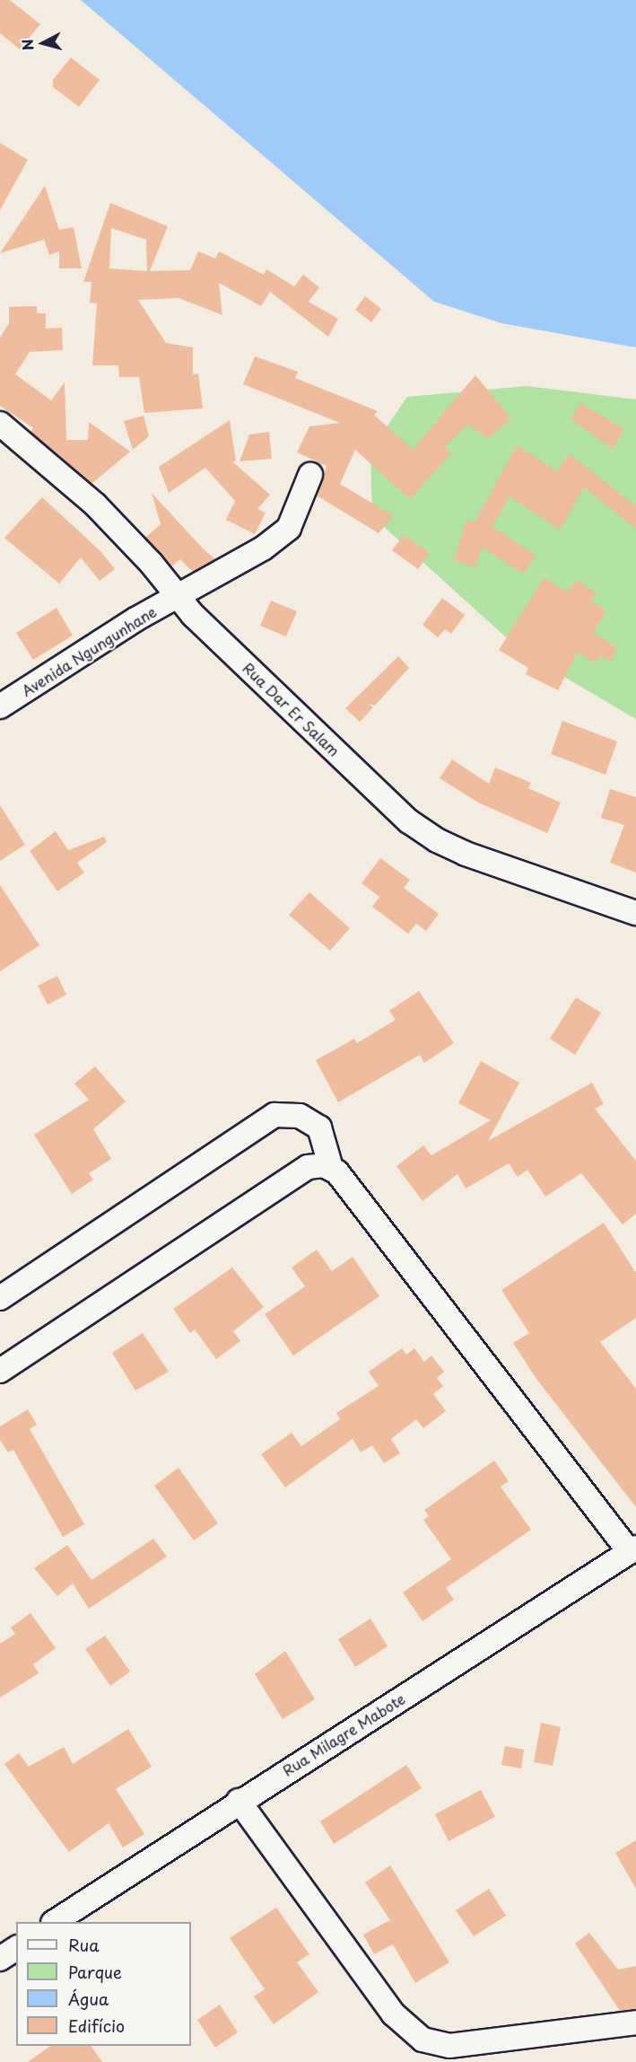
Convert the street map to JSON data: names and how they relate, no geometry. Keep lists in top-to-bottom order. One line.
{"streets":{"street":["Avenida Ngungunhane","Rua Dar Er Salam","Rua Milagre Mabote"]},"crossings":[["Avenida Ngungunhane","Rua Dar Er Salam"]],"legend":["Rua","Parque","Água","Edifício"],"north":"left"}
